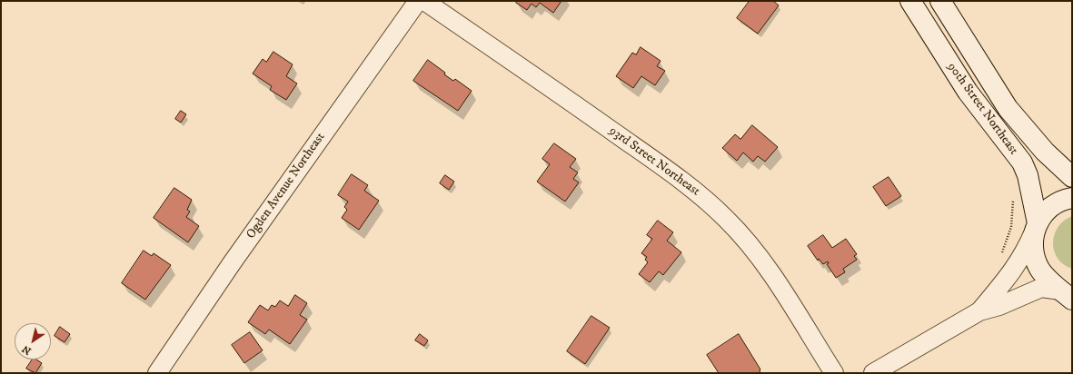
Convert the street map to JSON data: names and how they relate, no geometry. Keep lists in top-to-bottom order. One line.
{"streets":{"main road":["90th Street Northeast"],"street":["93rd Street Northeast","Ogden Avenue Northeast"]},"north":"bottom left"}
